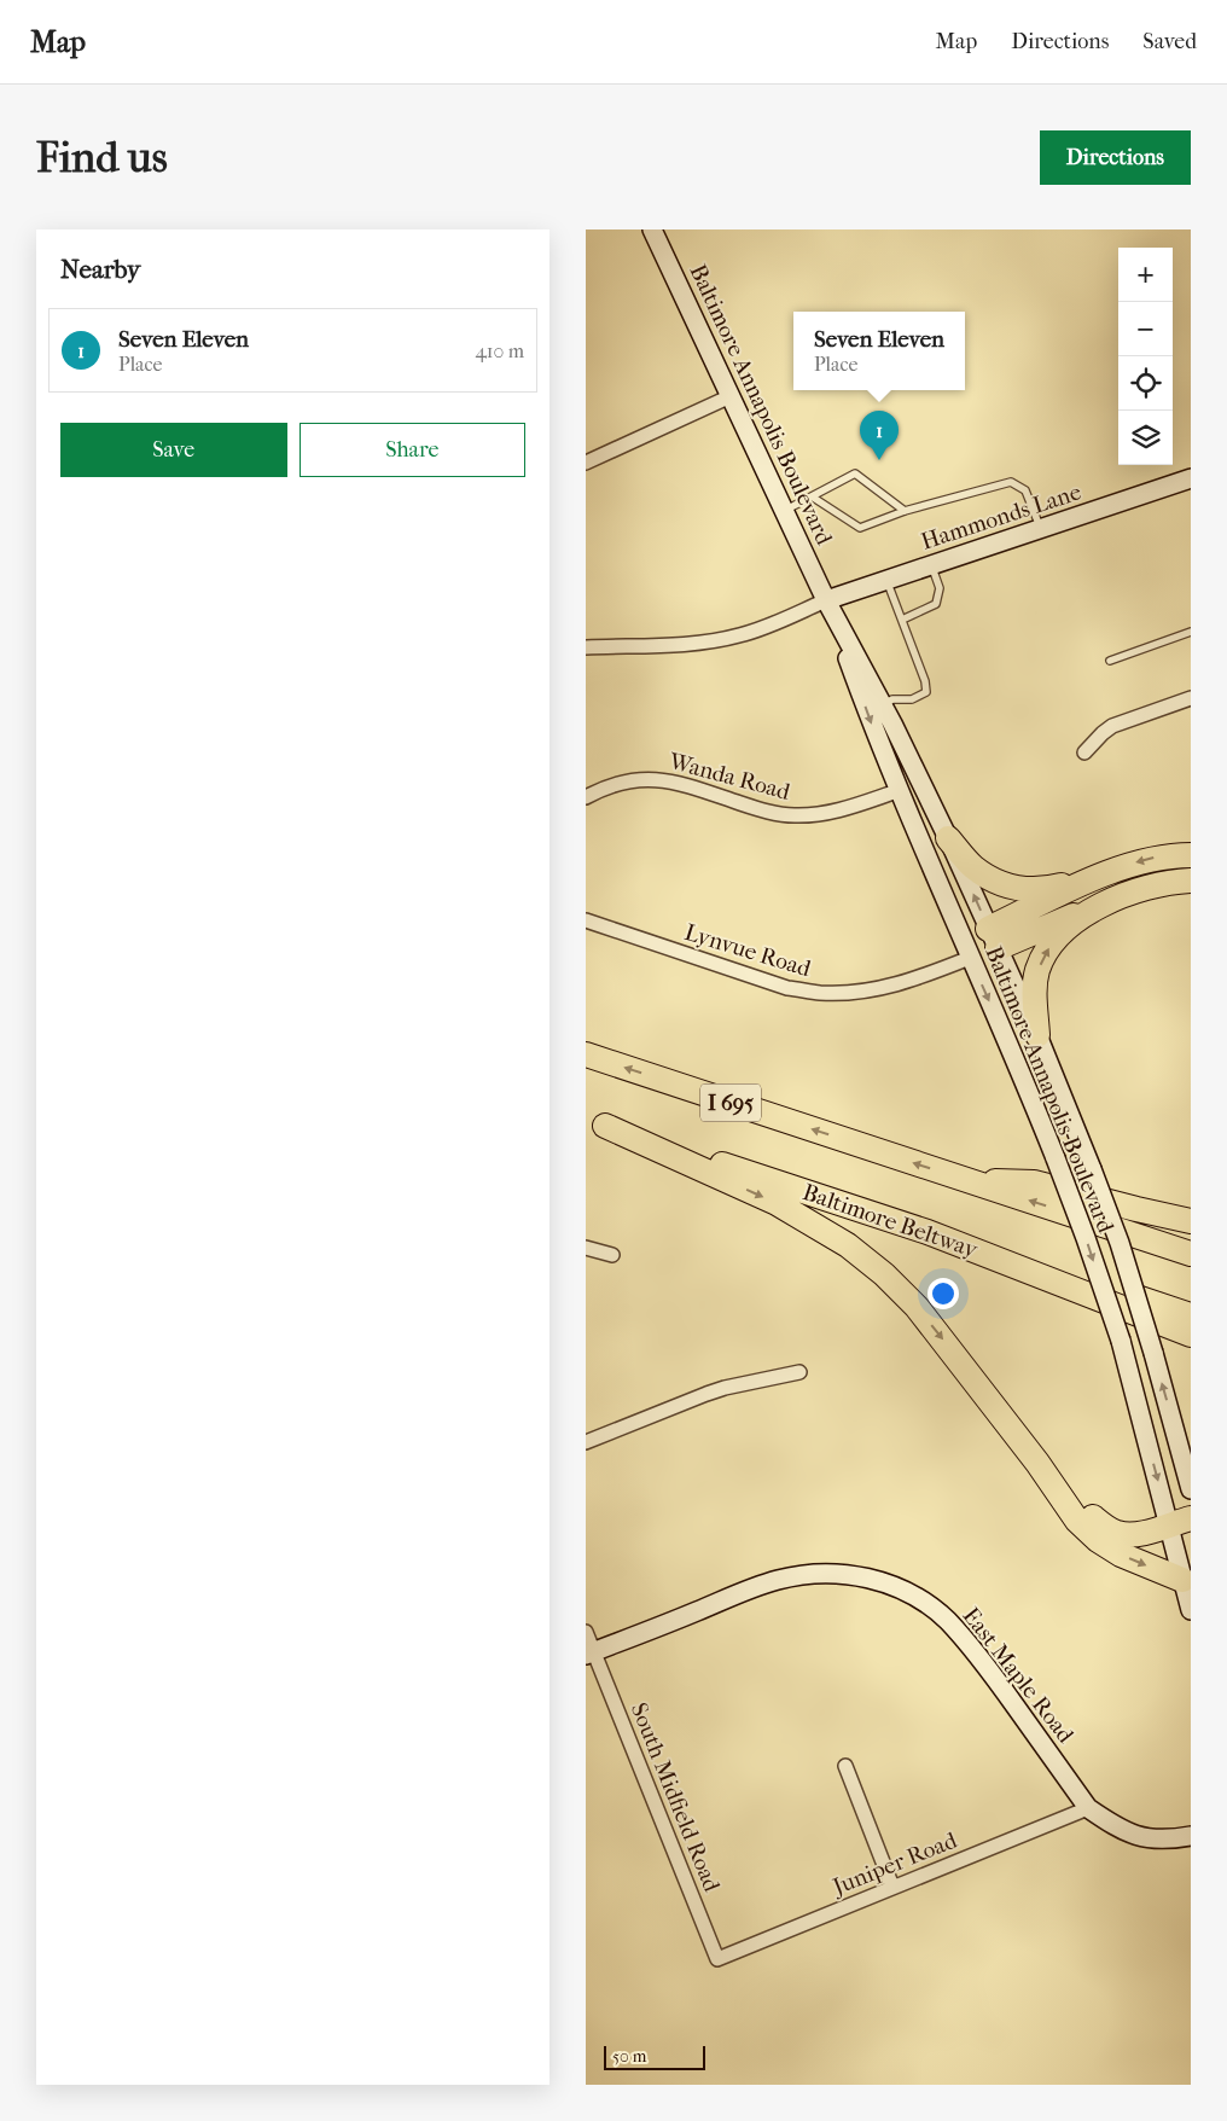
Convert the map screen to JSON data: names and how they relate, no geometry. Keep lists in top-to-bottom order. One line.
{"streets":{"highway":["I 695","Baltimore Beltway"],"main road":["Baltimore Annapolis Boulevard","Hammonds Lane","East Maple Road"],"street":["Wanda Road","Lynvue Road","South Midfield Road","Juniper Road"]},"crossings":[["Baltimore Annapolis Boulevard","Hammonds Lane"],["Baltimore Annapolis Boulevard","Wanda Road"],["Baltimore Annapolis Boulevard","Lynvue Road"],["East Maple Road","South Midfield Road"],["East Maple Road","Juniper Road"],["South Midfield Road","Juniper Road"]],"scale_bar":"50 m","page":{"header":"Map","nav":["Map","Directions","Saved"],"buttons":["Directions",["Save","Share"]],"title":"Find us","heading":"Nearby","map_buttons":["+","−"],"list":[{"mark":"1","name":"Seven Eleven","note":"Place","value":"410 m"}],"popup":["Seven Eleven","Place"],"pins":"1","scale":"50 m"}}
